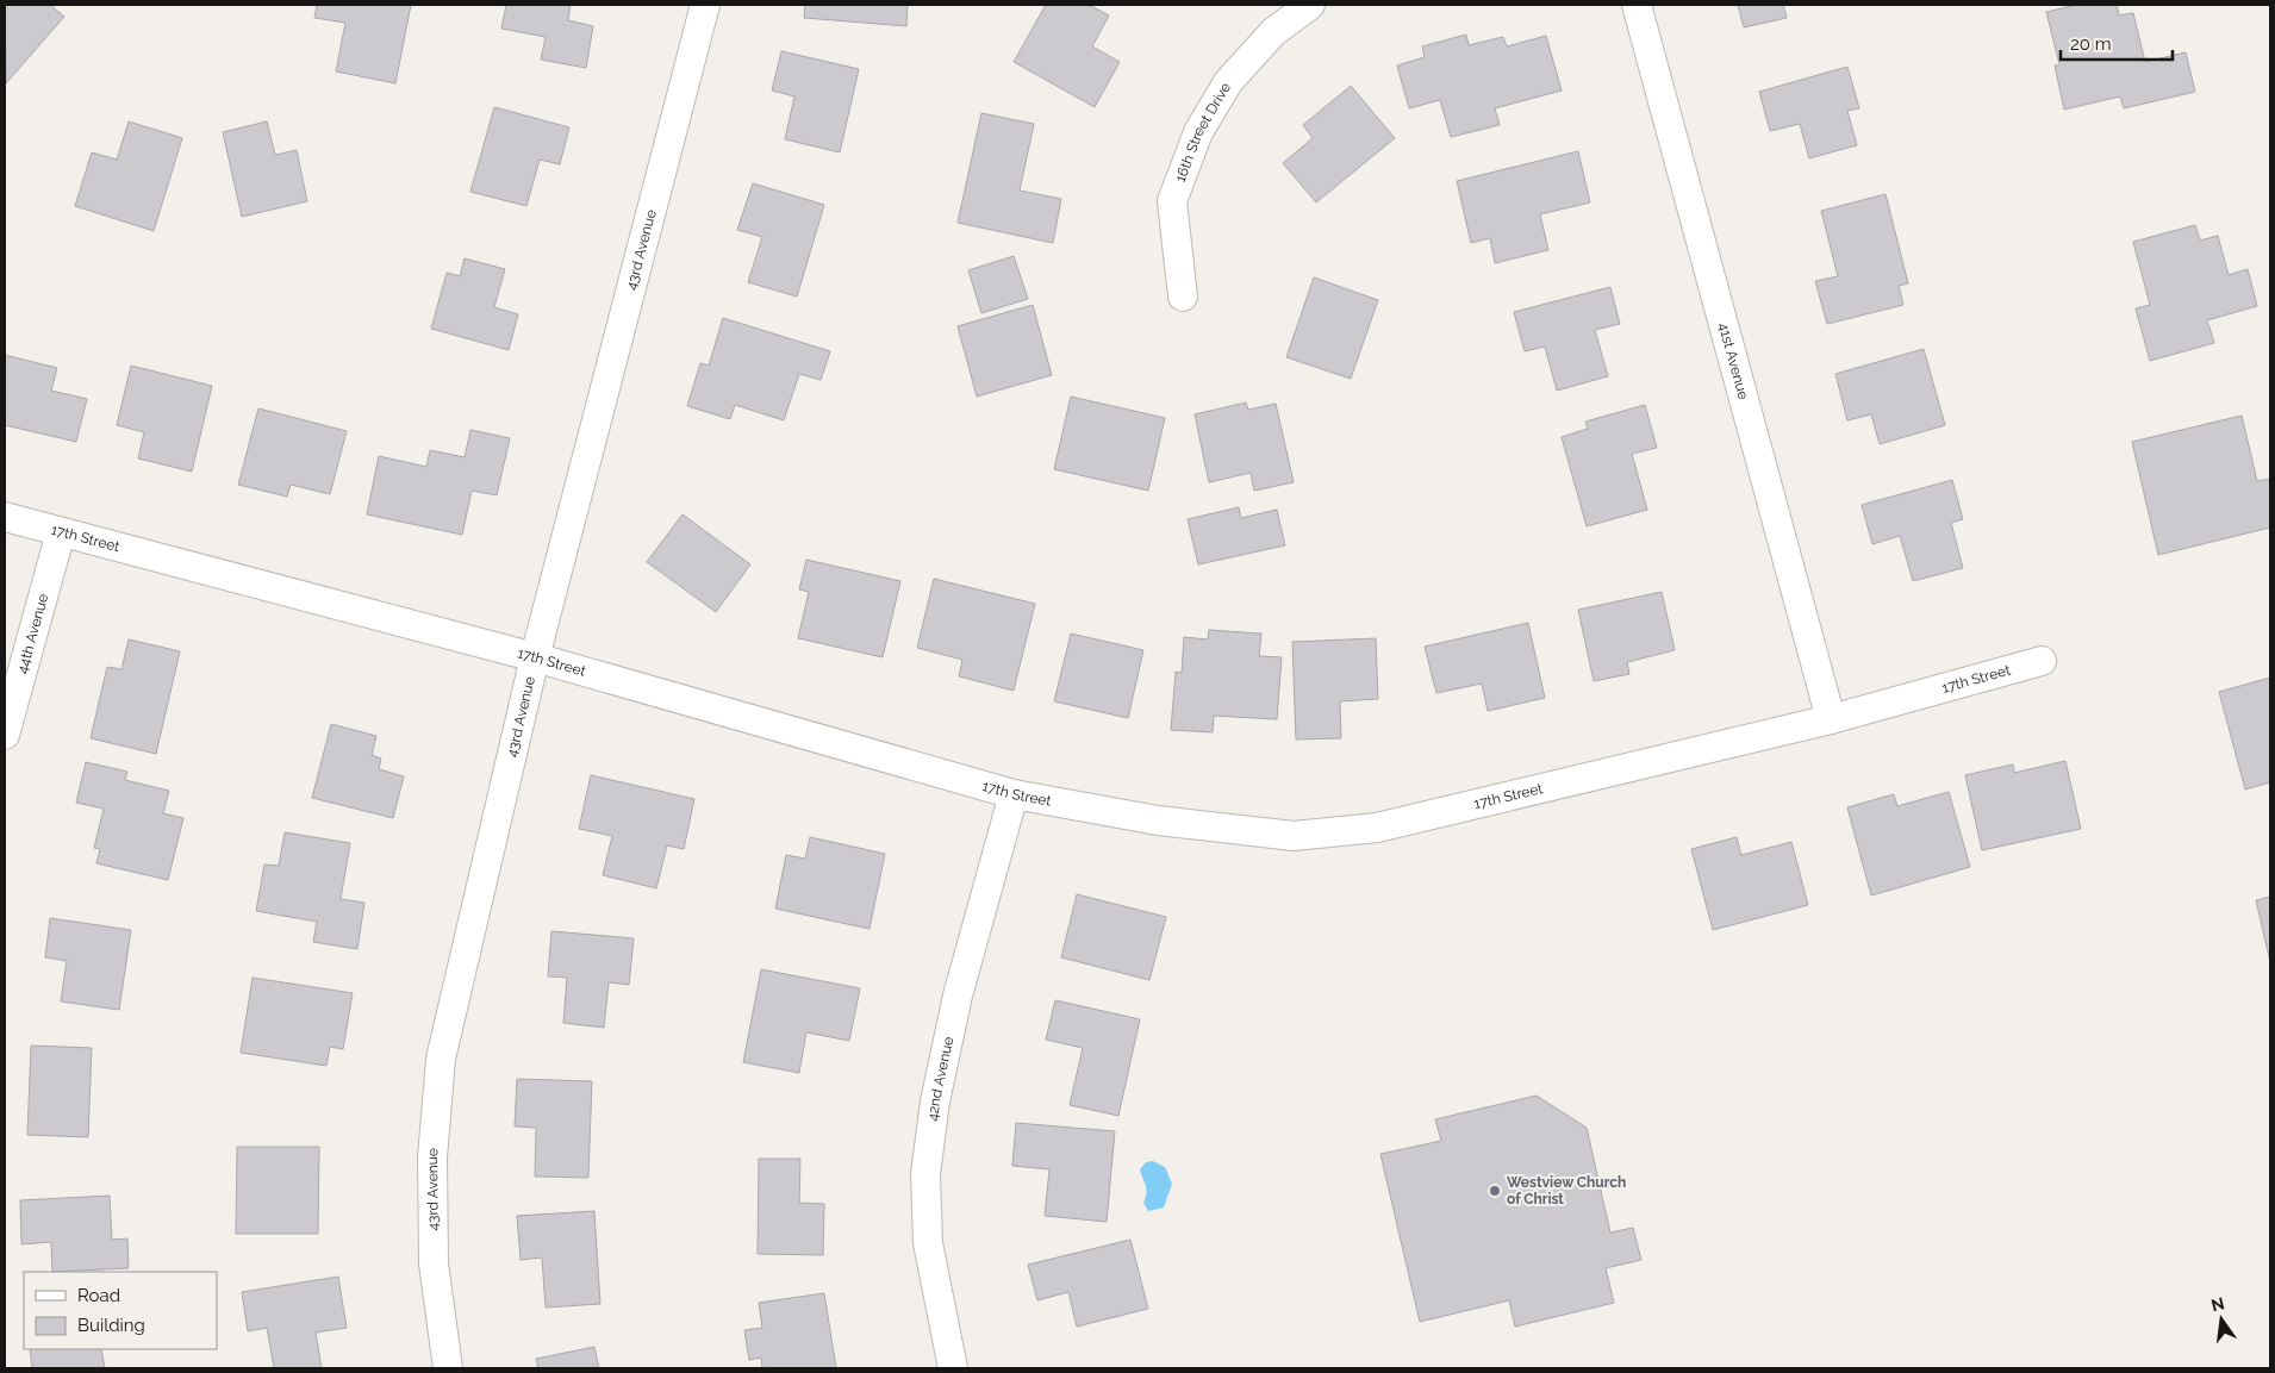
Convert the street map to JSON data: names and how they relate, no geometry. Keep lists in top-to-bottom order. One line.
{"streets":{"street":["16th Street Drive","43rd Avenue","41st Avenue","17th Street","44th Avenue","42nd Avenue"]},"crossings":[["43rd Avenue","17th Street"],["41st Avenue","17th Street"],["17th Street","44th Avenue"],["17th Street","42nd Avenue"]],"places":["Westview Church of Christ"],"legend":["Road","Building"],"scale_bar":"20 m","north":"top"}
